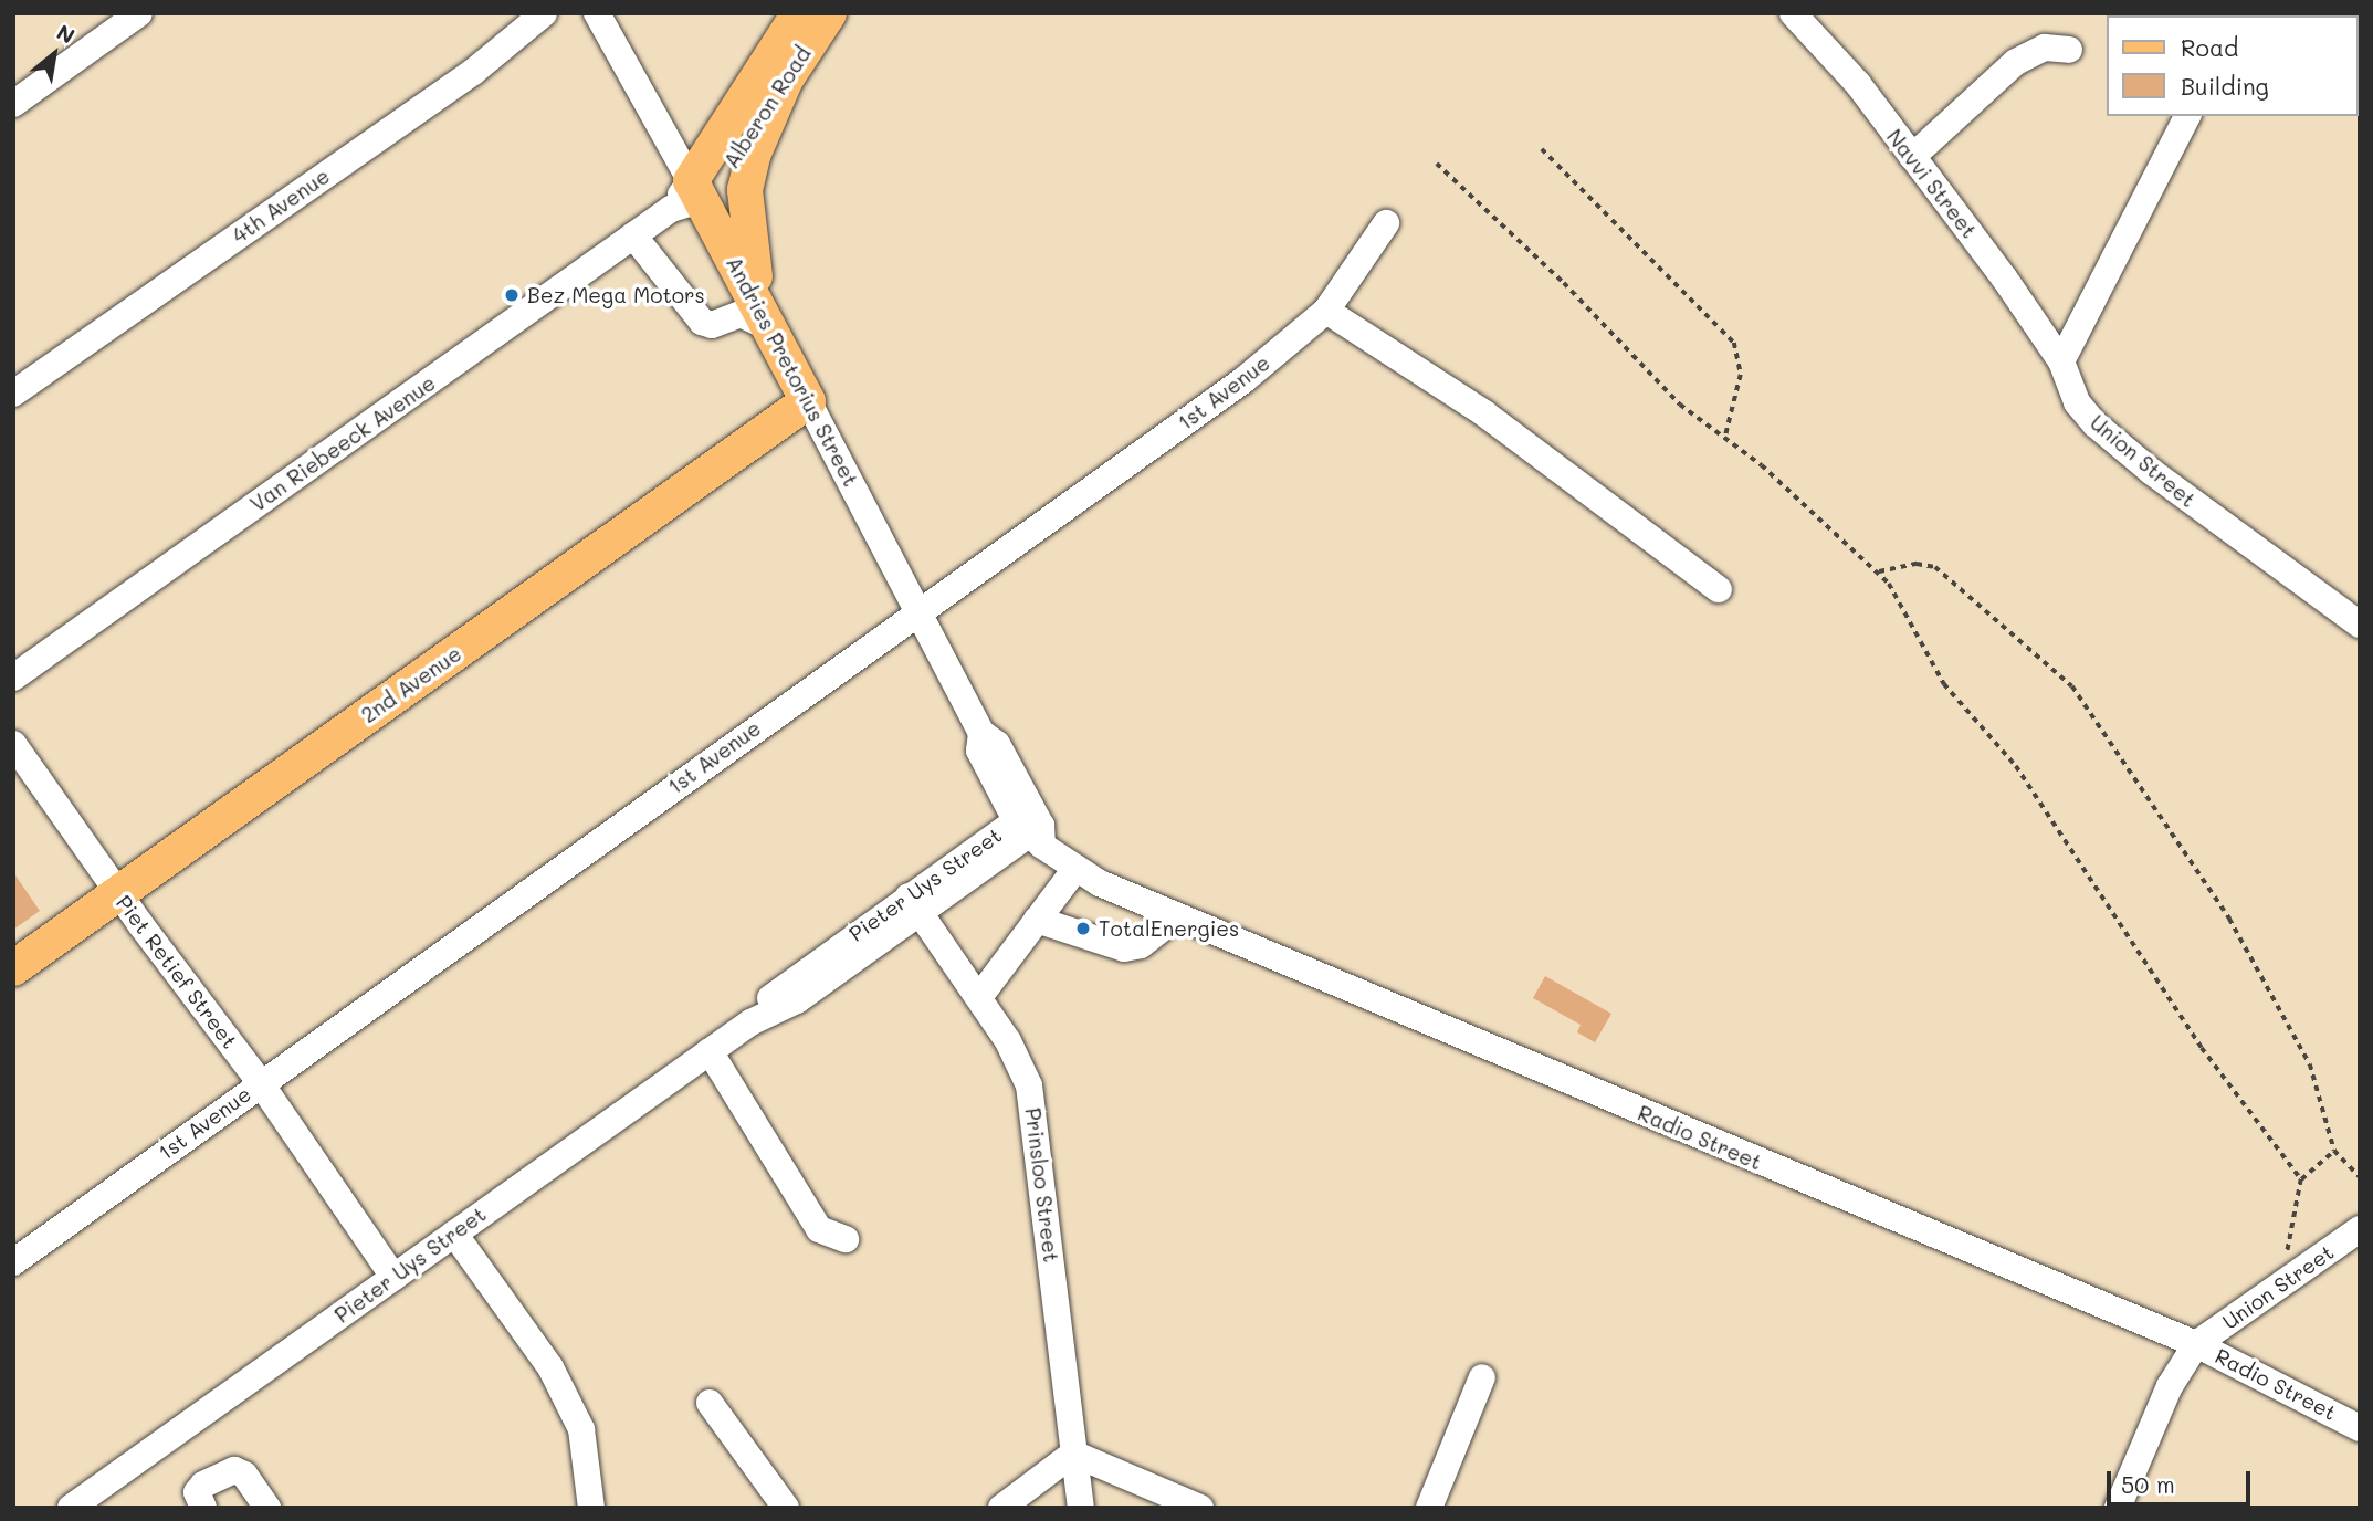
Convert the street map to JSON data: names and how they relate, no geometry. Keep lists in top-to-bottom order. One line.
{"streets":{"main road":["Alberon Road","Andries Pretorius Street","2nd Avenue"],"street":["Navvi Street","4th Avenue","1st Avenue","Van Riebeeck Avenue","Union Street","Pieter Uys Street","Piet Retief Street","Radio Street","Prinsloo Street"]},"crossings":[["Alberon Road","Andries Pretorius Street"],["Alberon Road","Van Riebeeck Avenue"],["Navvi Street","Union Street"],["Andries Pretorius Street","1st Avenue"],["Andries Pretorius Street","Van Riebeeck Avenue"],["Andries Pretorius Street","2nd Avenue"],["Andries Pretorius Street","Pieter Uys Street"],["Andries Pretorius Street","Radio Street"],["1st Avenue","Piet Retief Street"],["Union Street","Radio Street"],["2nd Avenue","Piet Retief Street"],["Pieter Uys Street","Piet Retief Street"],["Pieter Uys Street","Radio Street"],["Pieter Uys Street","Prinsloo Street"]],"places":["Bez Mega Motors","TotalEnergies"],"legend":["Road","Building"],"scale_bar":"50 m","north":"top right"}
